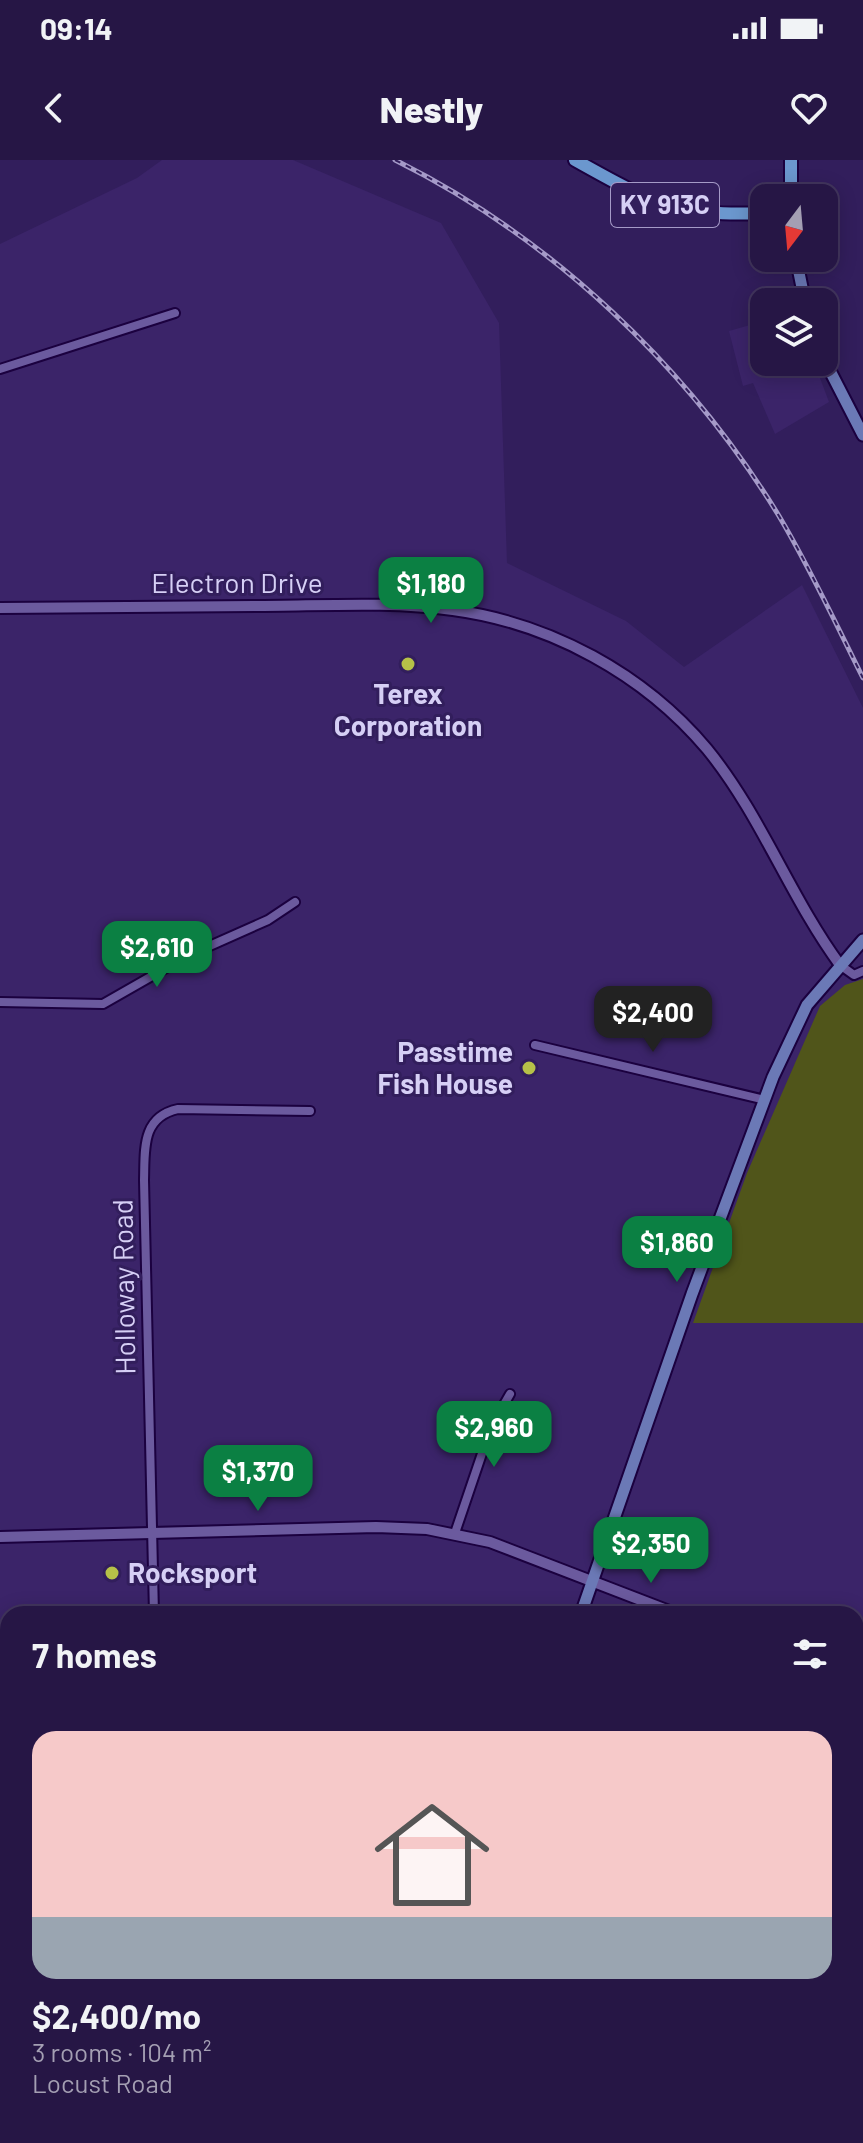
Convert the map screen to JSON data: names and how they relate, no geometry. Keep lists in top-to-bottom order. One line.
{"streets":{"main road":["KY 913C"],"street":["Electron Drive","Holloway Road"]},"places":["Terex Corporation","Passtime Fish House","Rocksport"],"north":"bottom","page":{"status":"09:14","header":"Nestly","price":["$1,180","$2,610","$2,400","$1,860","$2,960","$1,370","$2,350"],"heading":"7 homes","list":[{"name":"$2,400/mo","note":"3 rooms · 104 m² · Locust Road"}]}}
